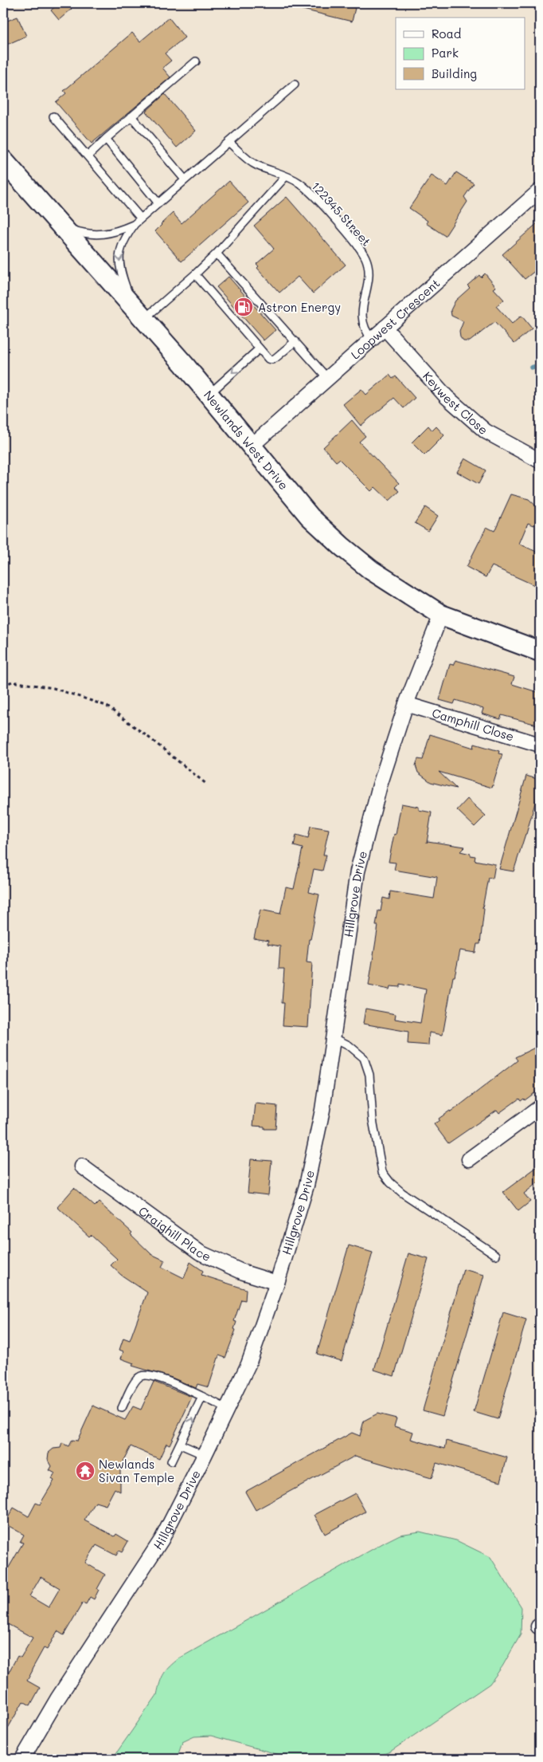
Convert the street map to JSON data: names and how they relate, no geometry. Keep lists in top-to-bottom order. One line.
{"streets":{"street":["Loopwest Crescent","Keywest Close","Newlands West Drive","Camphill Close","Hillgrove Drive","Craighill Place"],"lane":["122345 Street"]},"crossings":[["122345 Street","Loopwest Crescent"],["Loopwest Crescent","Keywest Close"],["Loopwest Crescent","Newlands West Drive"],["Newlands West Drive","Hillgrove Drive"],["Camphill Close","Hillgrove Drive"],["Hillgrove Drive","Craighill Place"]],"places":{"fuel station":["Astron Energy"],"temple":["Newlands Sivan Temple"]},"legend":["Road","Park","Building"]}
